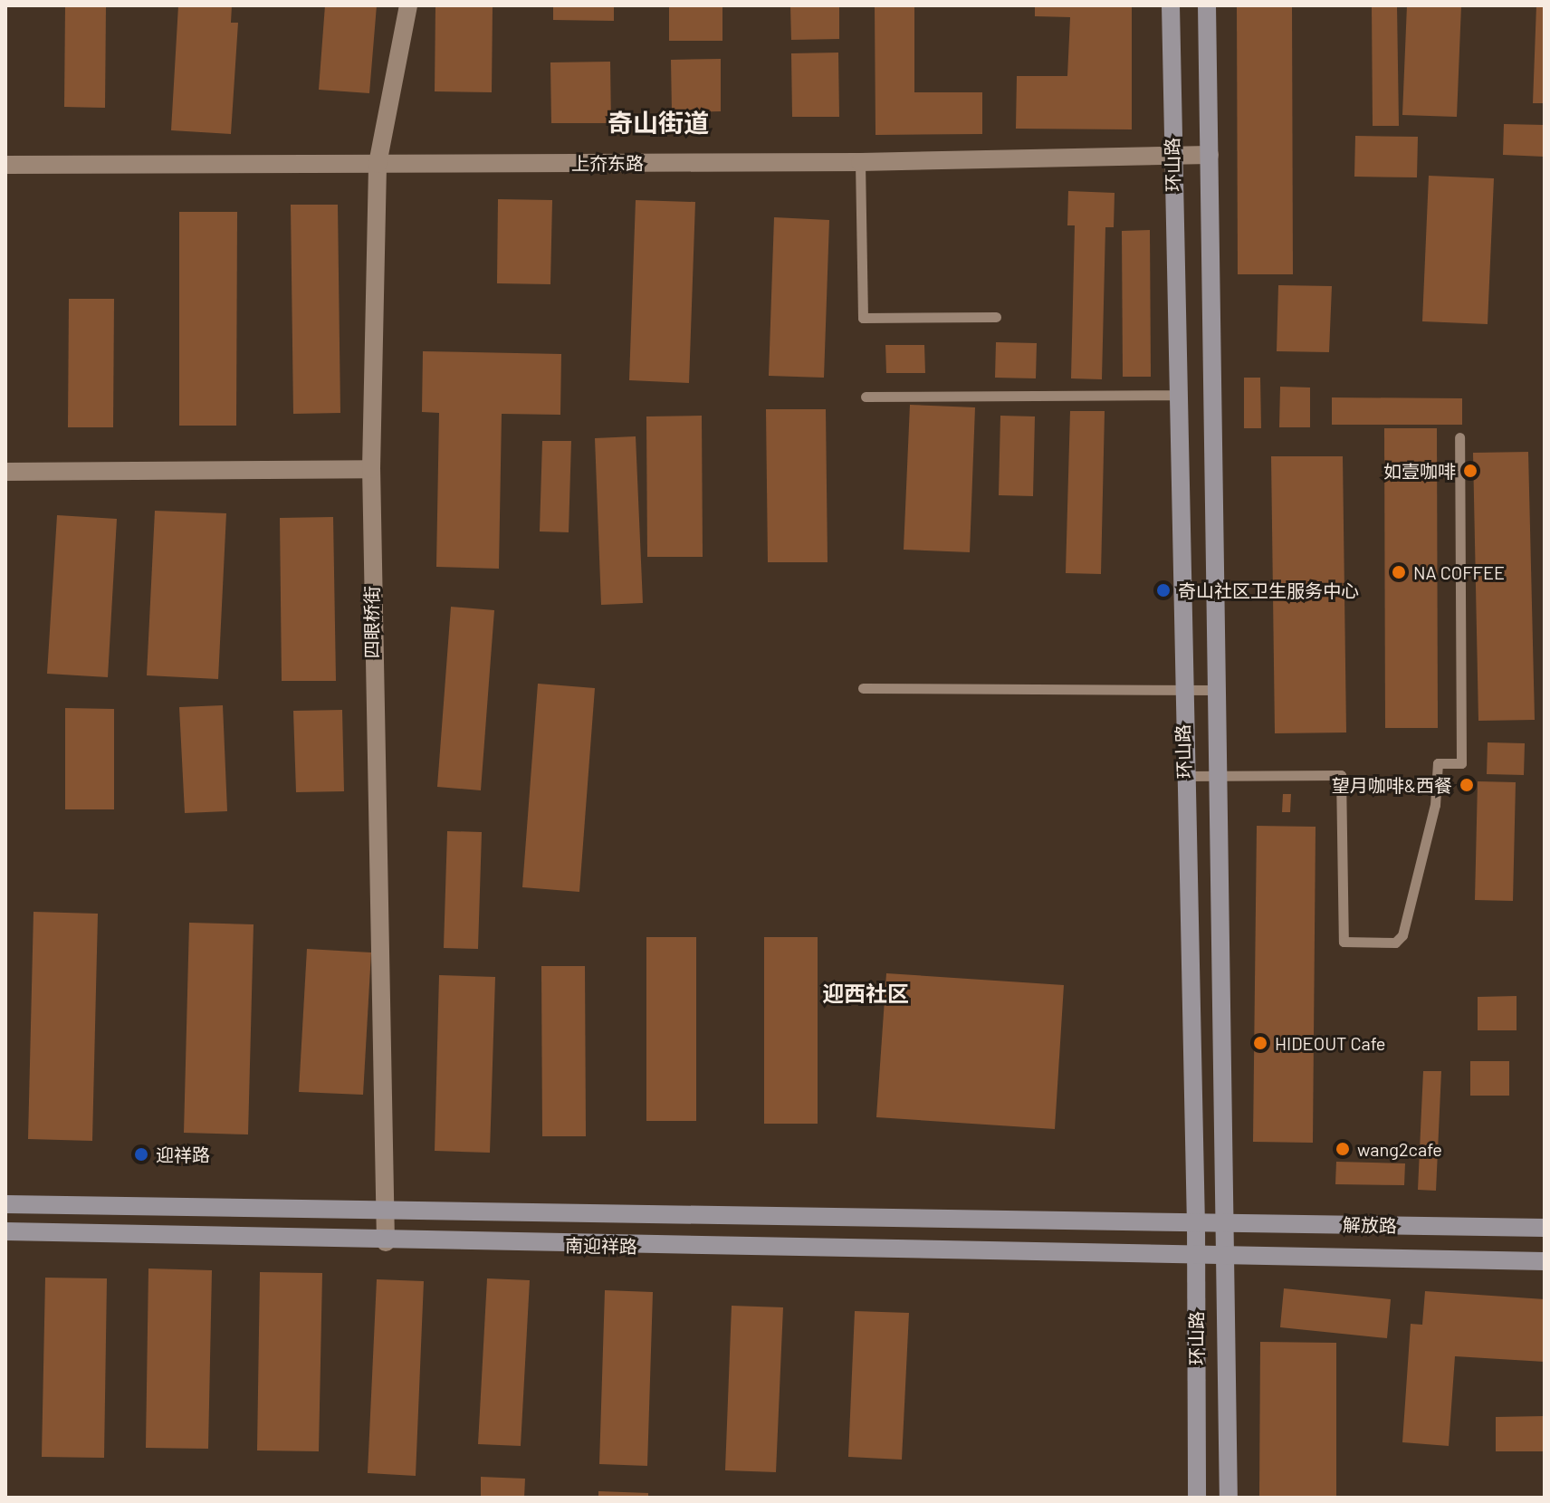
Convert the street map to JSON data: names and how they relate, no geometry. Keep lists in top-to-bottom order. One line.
{"streets":{"main road":["环山路","解放路","南迎祥路"],"street":["上夼东路","四眼桥街"]},"crossings":[["上夼东路","环山路"],["上夼东路","四眼桥街"],["环山路","解放路"],["环山路","南迎祥路"],["四眼桥街","南迎祥路"],["解放路","南迎祥路"]],"districts":["奇山街道","迎西社区"],"places":["如壹咖啡","NA COFFEE","奇山社区卫生服务中心","望月咖啡&西餐","HIDEOUT Cafe","wang2cafe","迎祥路"]}
